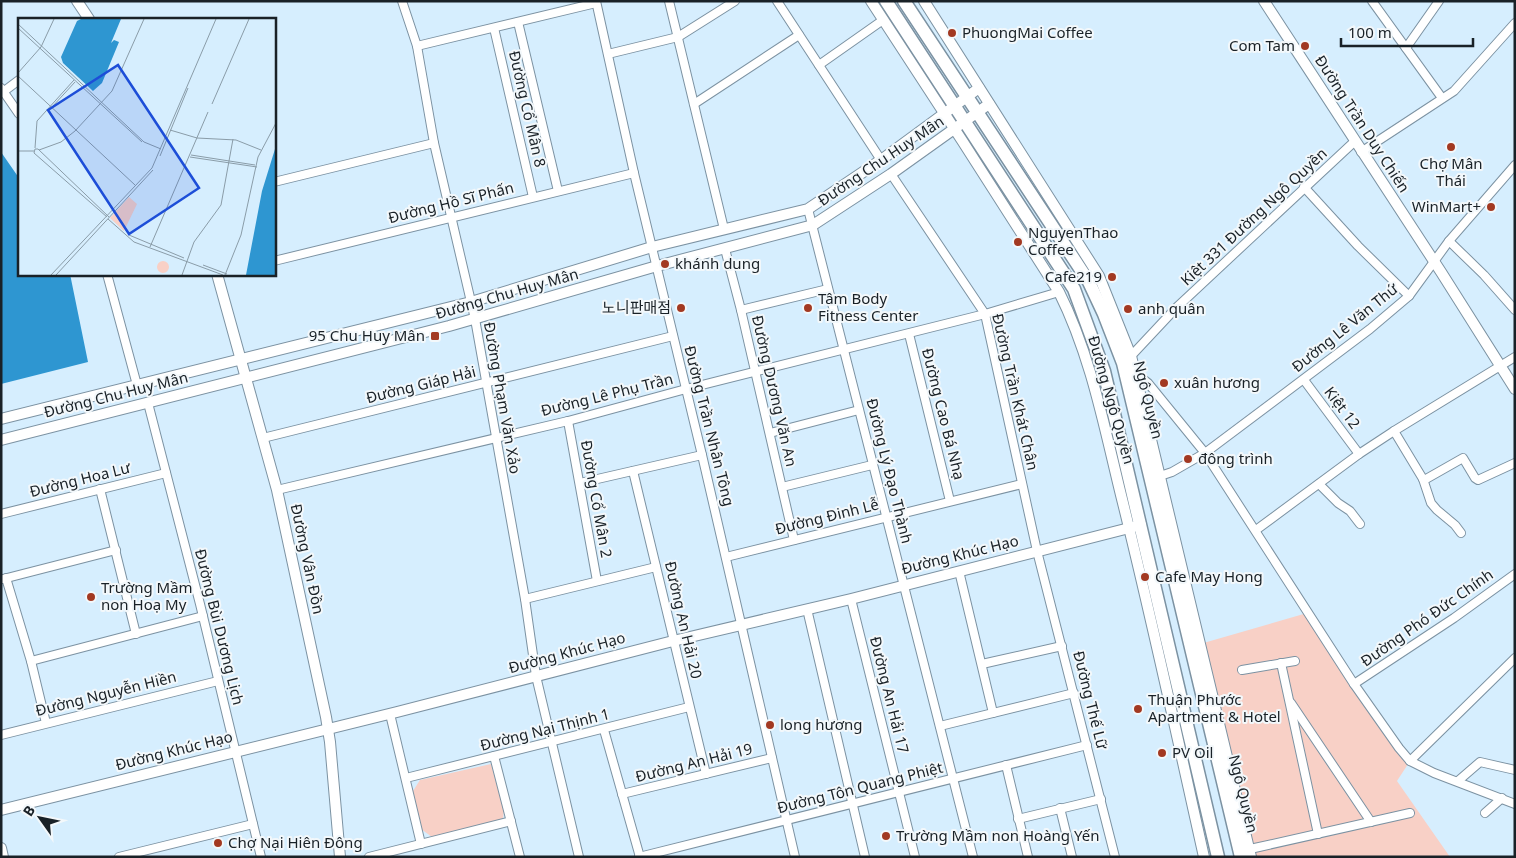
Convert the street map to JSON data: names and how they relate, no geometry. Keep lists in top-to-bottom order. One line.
{"streets":{"highway":["Ngô Quyền"],"street":["Đường Cổ Mân 8","Đường Trần Duy Chiến","Đường Chu Huy Mân","Đường Hồ Sĩ Phấn","Kiệt 331 Đường Ngô Quyền","Đường Lê Văn Thứ","Đường Giáp Hải","Đường Dương Văn An","Đường Trần Khát Chân","Đường Lê Phụ Trần","Đường Phạm Văn Xảo","Đường Ngô Quyền","Kiệt 12","Đường Cao Bá Nhạ","Đường Trần Nhân Tông","Đường Lý Đạo Thành","Đường Hoa Lư","Đường Cổ Mân 2","Đường Đinh Lễ","Đường Khúc Hạo","Đường Vân Đồn","Đường Phó Đức Chính","Đường An Hải 20","Đường Bùi Dương Lịch","Đường Nguyễn Hiền","Đường An Hải 17","Đường Thế Lữ","Đường Nại Thịnh 1","Đường An Hải 19","Đường Tôn Quang Phiệt"]},"crossings":[["Đường Cổ Mân 8","Đường Hồ Sĩ Phấn"],["Đường Trần Duy Chiến","Kiệt 331 Đường Ngô Quyền"],["Đường Trần Duy Chiến","Đường Lê Văn Thứ"],["Đường Chu Huy Mân","Đường Dương Văn An"],["Đường Chu Huy Mân","Đường Trần Khát Chân"],["Đường Chu Huy Mân","Đường Phạm Văn Xảo"],["Đường Chu Huy Mân","Đường Ngô Quyền"],["Đường Chu Huy Mân","Ngô Quyền"],["Đường Chu Huy Mân","Đường Trần Nhân Tông"],["Đường Chu Huy Mân","Đường Lý Đạo Thành"],["Đường Chu Huy Mân","Đường Vân Đồn"],["Đường Chu Huy Mân","Đường Bùi Dương Lịch"],["Đường Hồ Sĩ Phấn","Đường Phạm Văn Xảo"],["Đường Hồ Sĩ Phấn","Đường Trần Nhân Tông"],["Kiệt 331 Đường Ngô Quyền","Đường Ngô Quyền"],["Kiệt 331 Đường Ngô Quyền","Ngô Quyền"],["Đường Lê Văn Thứ","Đường Ngô Quyền"],["Đường Lê Văn Thứ","Kiệt 12"],["Đường Lê Văn Thứ","Đường Phó Đức Chính"],["Đường Giáp Hải","Đường Phạm Văn Xảo"],["Đường Giáp Hải","Đường Trần Nhân Tông"],["Đường Giáp Hải","Đường Vân Đồn"],["Đường Dương Văn An","Đường Lê Phụ Trần"],["Đường Dương Văn An","Đường Đinh Lễ"],["Đường Trần Khát Chân","Đường Lê Phụ Trần"],["Đường Trần Khát Chân","Đường Đinh Lễ"],["Đường Trần Khát Chân","Đường Khúc Hạo"],["Đường Trần Khát Chân","Đường Thế Lữ"],["Đường Lê Phụ Trần","Đường Phạm Văn Xảo"],["Đường Lê Phụ Trần","Đường Ngô Quyền"],["Đường Lê Phụ Trần","Đường Cao Bá Nhạ"],["Đường Lê Phụ Trần","Đường Trần Nhân Tông"],["Đường Lê Phụ Trần","Đường Lý Đạo Thành"],["Đường Lê Phụ Trần","Đường Cổ Mân 2"],["Đường Lê Phụ Trần","Đường Vân Đồn"],["Đường Phạm Văn Xảo","Đường Khúc Hạo"],["Đường Phạm Văn Xảo","Đường Nại Thịnh 1"],["Đường Ngô Quyền","Ngô Quyền"],["Đường Ngô Quyền","Đường Khúc Hạo"],["Đường Ngô Quyền","Đường Phó Đức Chính"],["Đường Cao Bá Nhạ","Đường Đinh Lễ"],["Đường Trần Nhân Tông","Đường Đinh Lễ"],["Đường Trần Nhân Tông","Đường Khúc Hạo"],["Đường Trần Nhân Tông","Đường An Hải 19"],["Đường Trần Nhân Tông","Đường Tôn Quang Phiệt"],["Đường Lý Đạo Thành","Đường Đinh Lễ"],["Đường Lý Đạo Thành","Đường Khúc Hạo"],["Đường Lý Đạo Thành","Đường Tôn Quang Phiệt"],["Đường Hoa Lư","Đường Bùi Dương Lịch"],["Đường Khúc Hạo","Đường Vân Đồn"],["Đường Khúc Hạo","Đường An Hải 20"],["Đường Khúc Hạo","Đường Bùi Dương Lịch"],["Đường Khúc Hạo","Đường An Hải 17"],["Đường Khúc Hạo","Đường Thế Lữ"],["Đường An Hải 20","Đường Nại Thịnh 1"],["Đường An Hải 20","Đường An Hải 19"],["Đường Bùi Dương Lịch","Đường Nguyễn Hiền"],["Đường An Hải 17","Đường Tôn Quang Phiệt"],["Đường Thế Lữ","Đường Tôn Quang Phiệt"]],"places":{"other":["PhuongMai Coffee","Com Tam","Chợ Mân Thái","WinMart+","NguyenThao Coffee","khánh dung","Cafe219","노니판매점","Tâm Body Fitness Center","anh quân","xuân hương","đông trình","Cafe May Hong","Trường Mầm non Hoạ My","Thuận Phước Apartment & Hotel","long hương","PV Oil","Trường Mầm non Hoàng Yến","Chợ Nại Hiên Đông"],"transit":["95 Chu Huy Mân"]},"scale_bar":"100 m","north":"top left"}
